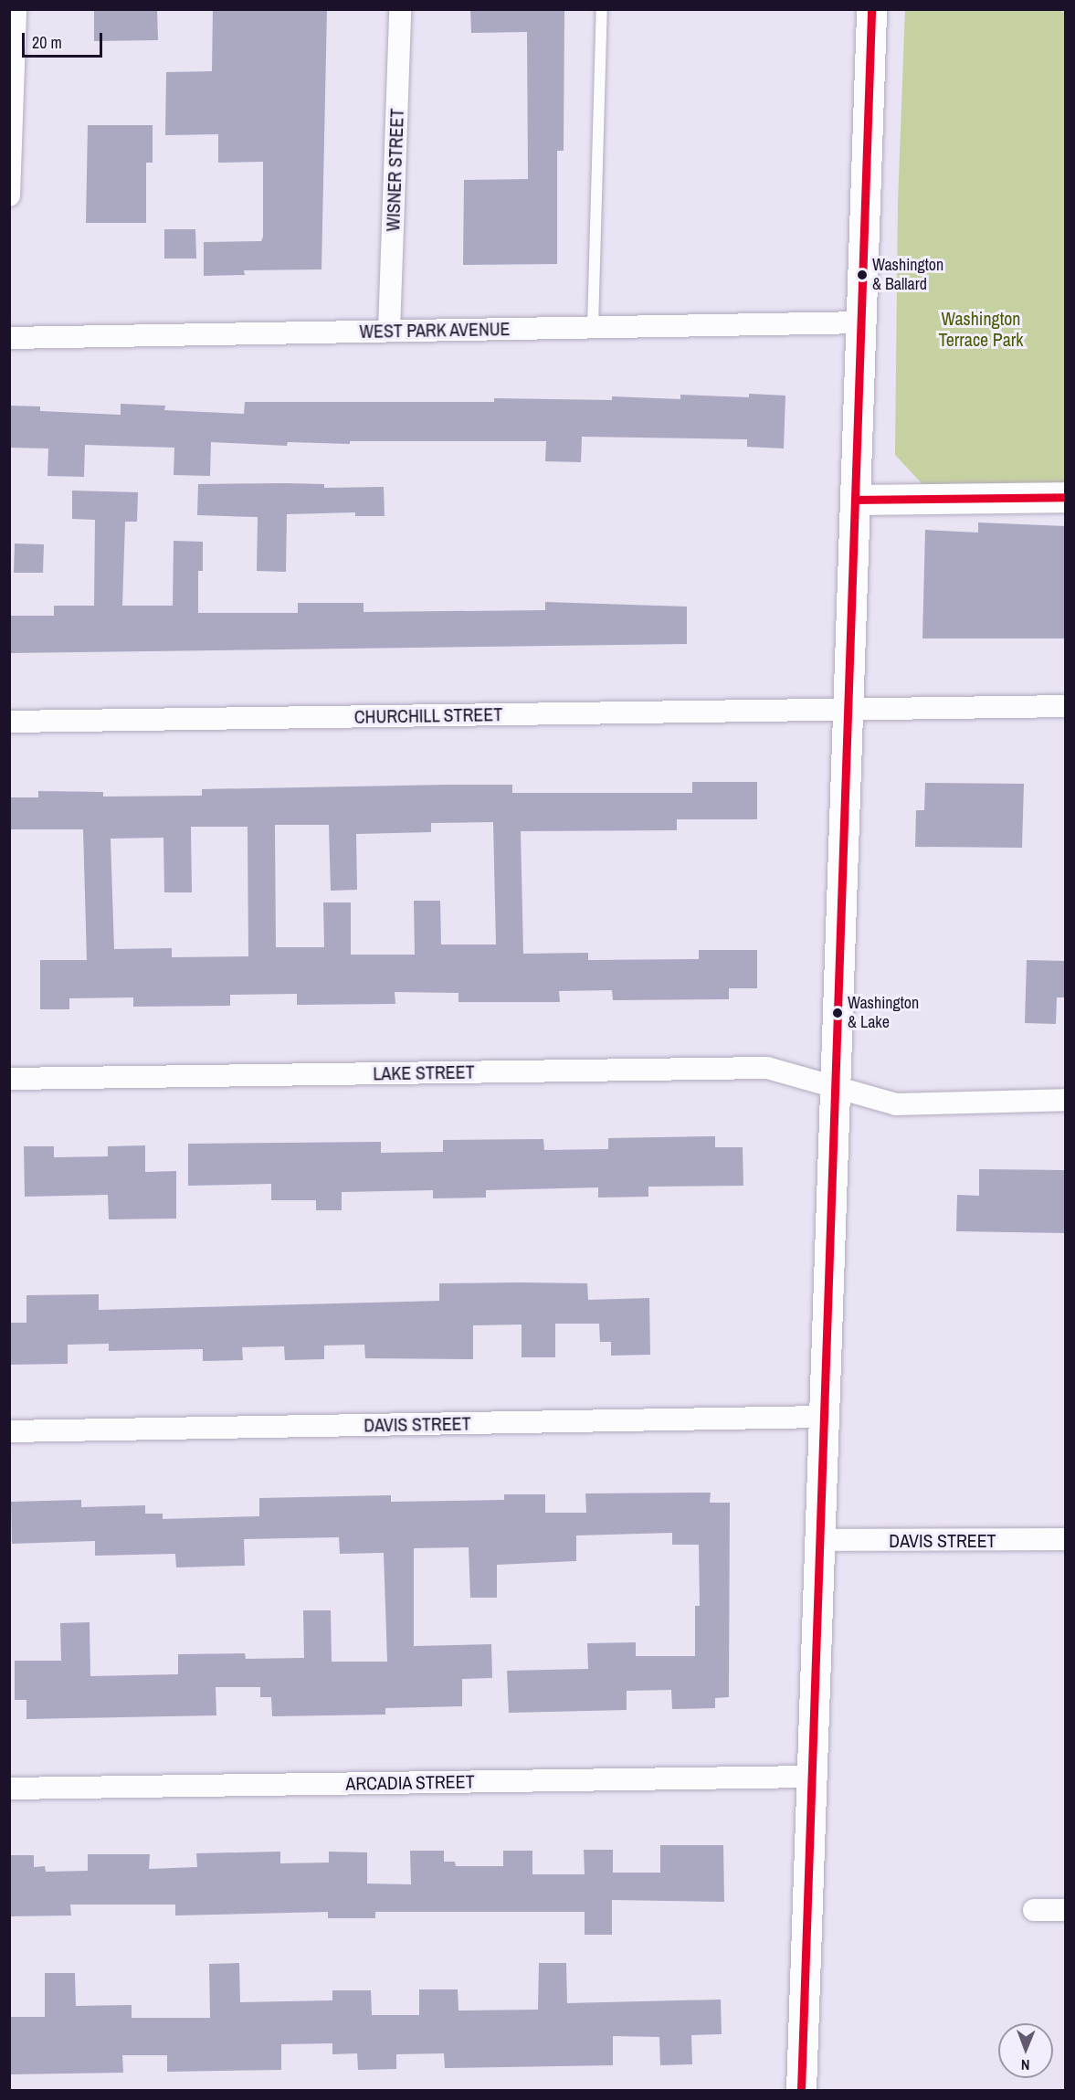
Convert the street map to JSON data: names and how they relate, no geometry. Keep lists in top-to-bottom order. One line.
{"streets":{"street":["WISNER STREET","WEST PARK AVENUE","CHURCHILL STREET","LAKE STREET","DAVIS STREET","ARCADIA STREET"]},"crossings":[["WISNER STREET","WEST PARK AVENUE"]],"parks":["Washington Terrace Park"],"places":["Washington & Ballard","Washington & Lake"],"scale_bar":"20 m","north":"bottom"}
